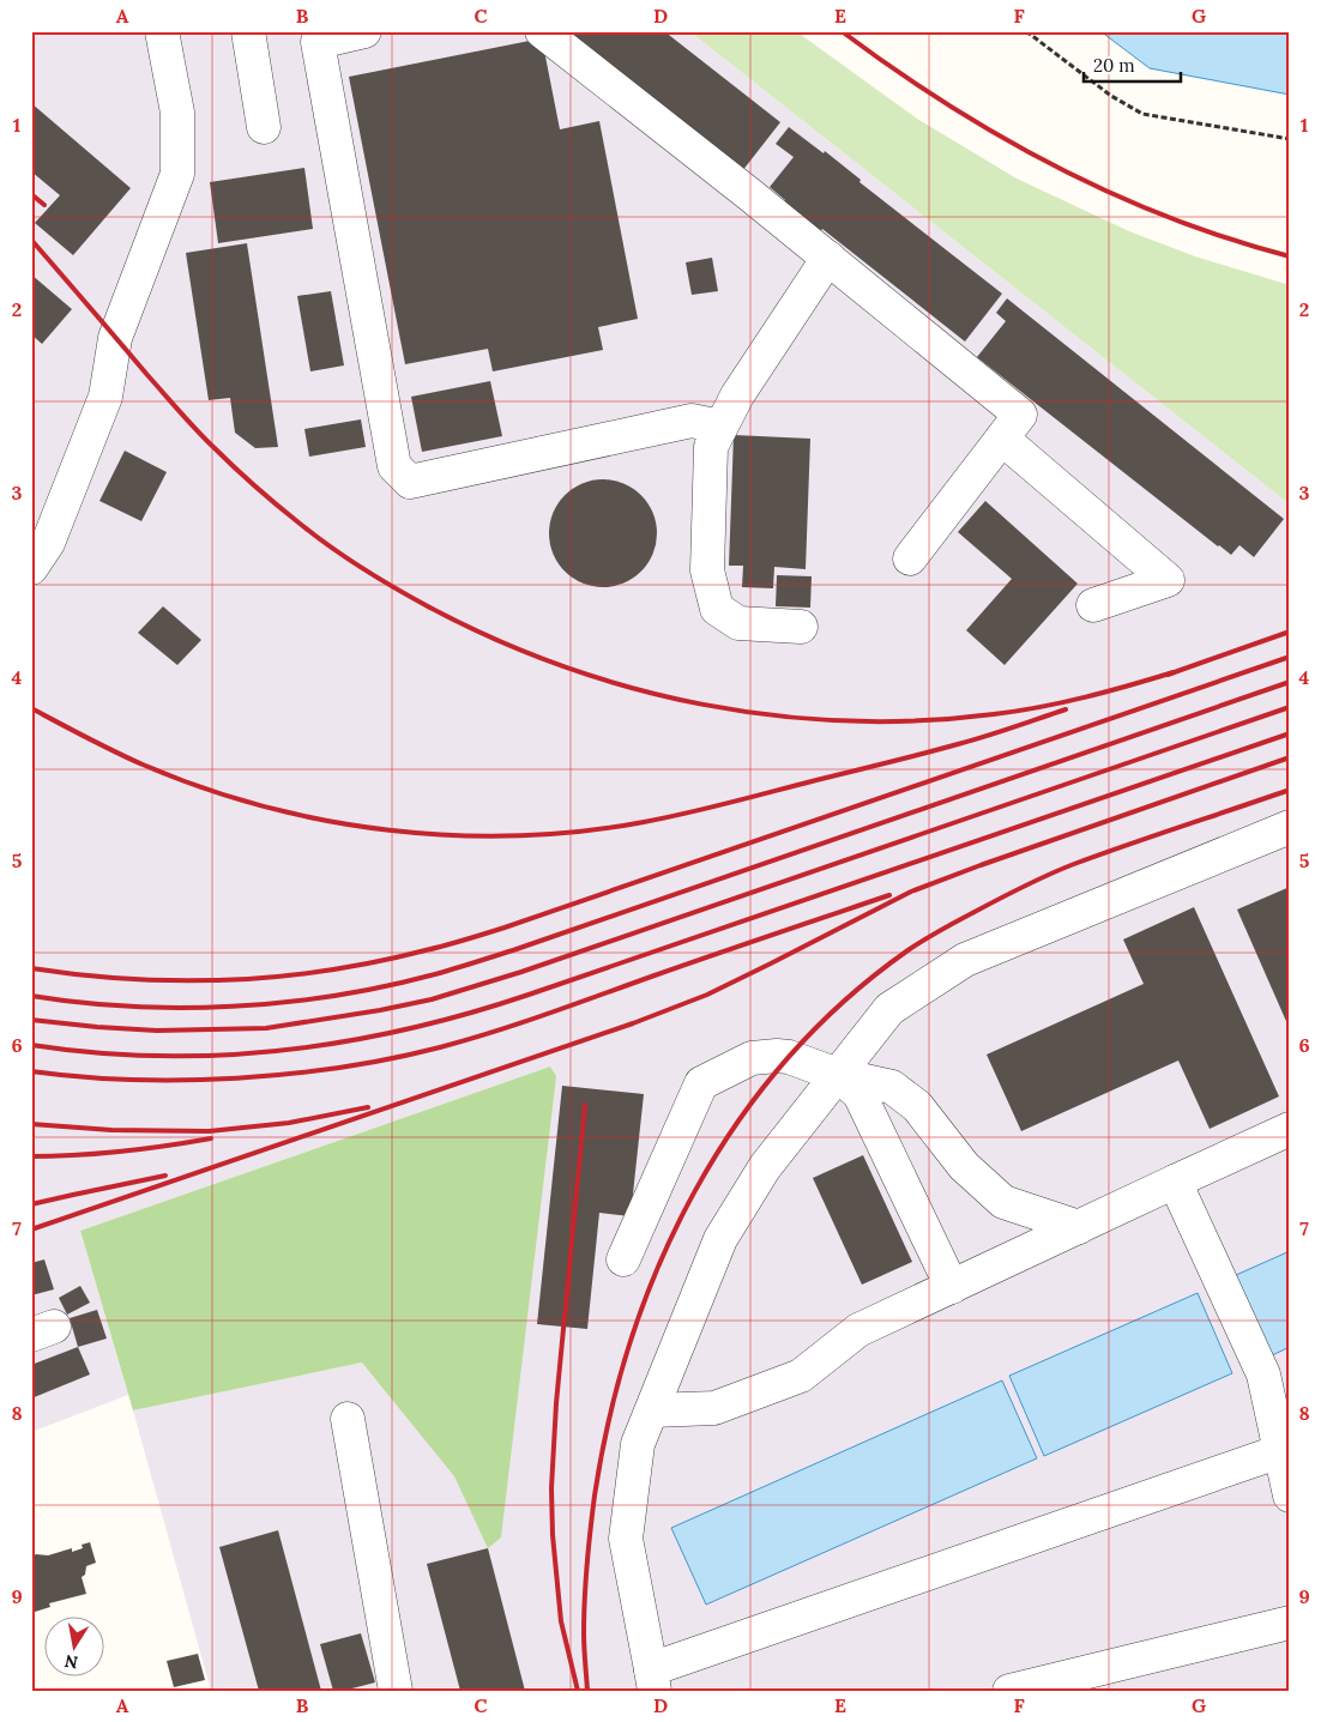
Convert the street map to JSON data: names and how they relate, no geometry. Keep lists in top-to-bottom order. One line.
{"scale_bar":"20 m","north":"bottom","grid":{"columns":["A","B","C","D","E","F","G"],"rows":["1","2","3","4","5","6","7","8","9"]}}
